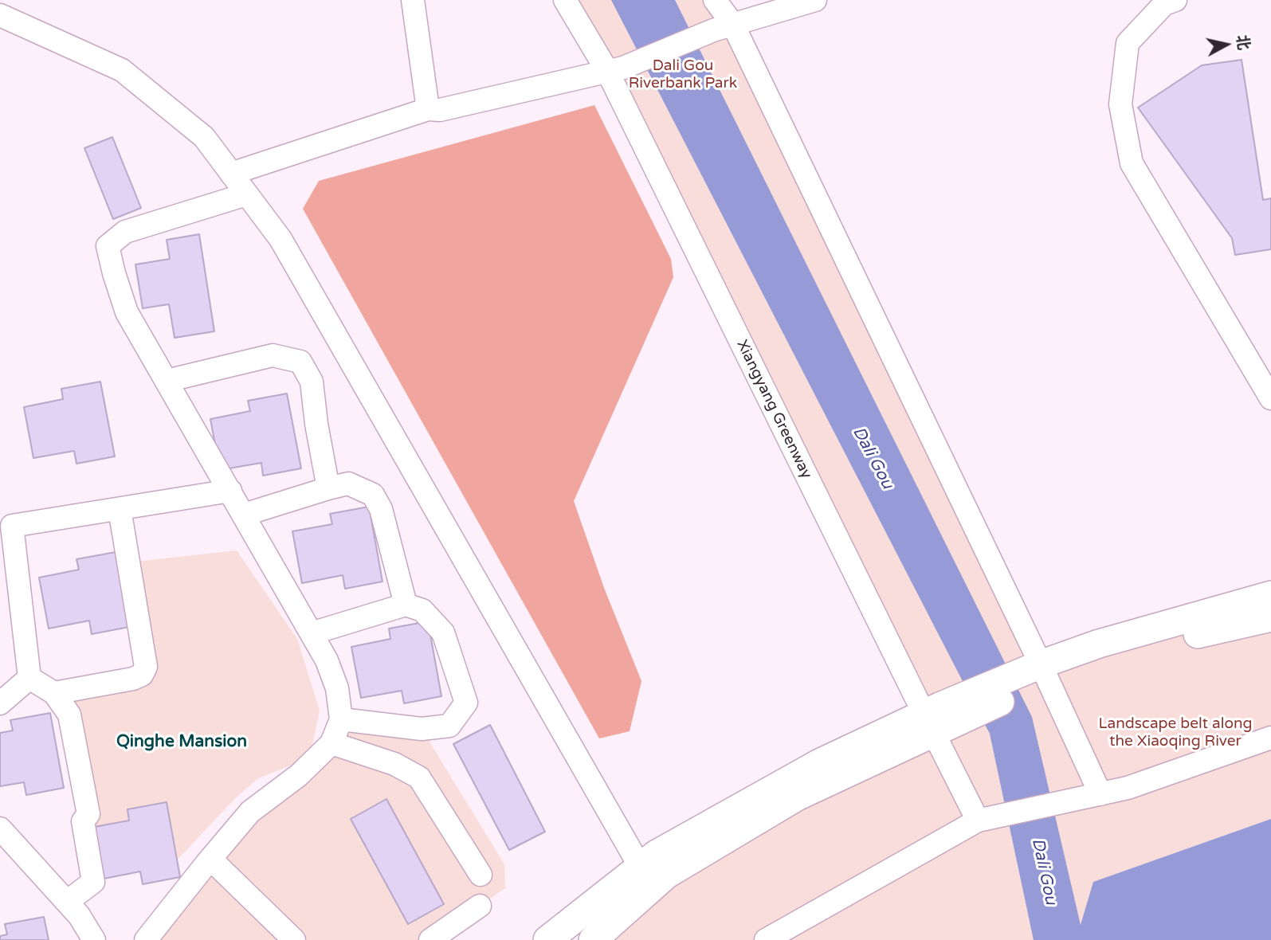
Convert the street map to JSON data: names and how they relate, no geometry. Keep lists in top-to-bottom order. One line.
{"streets":{"street":["Xiangyang Greenway"]},"districts":["Qinghe Mansion"],"water":["Dali Gou"],"parks":["Dali Gou Riverbank Park","Landscape belt along the Xiaoqing River"],"north":"right"}
